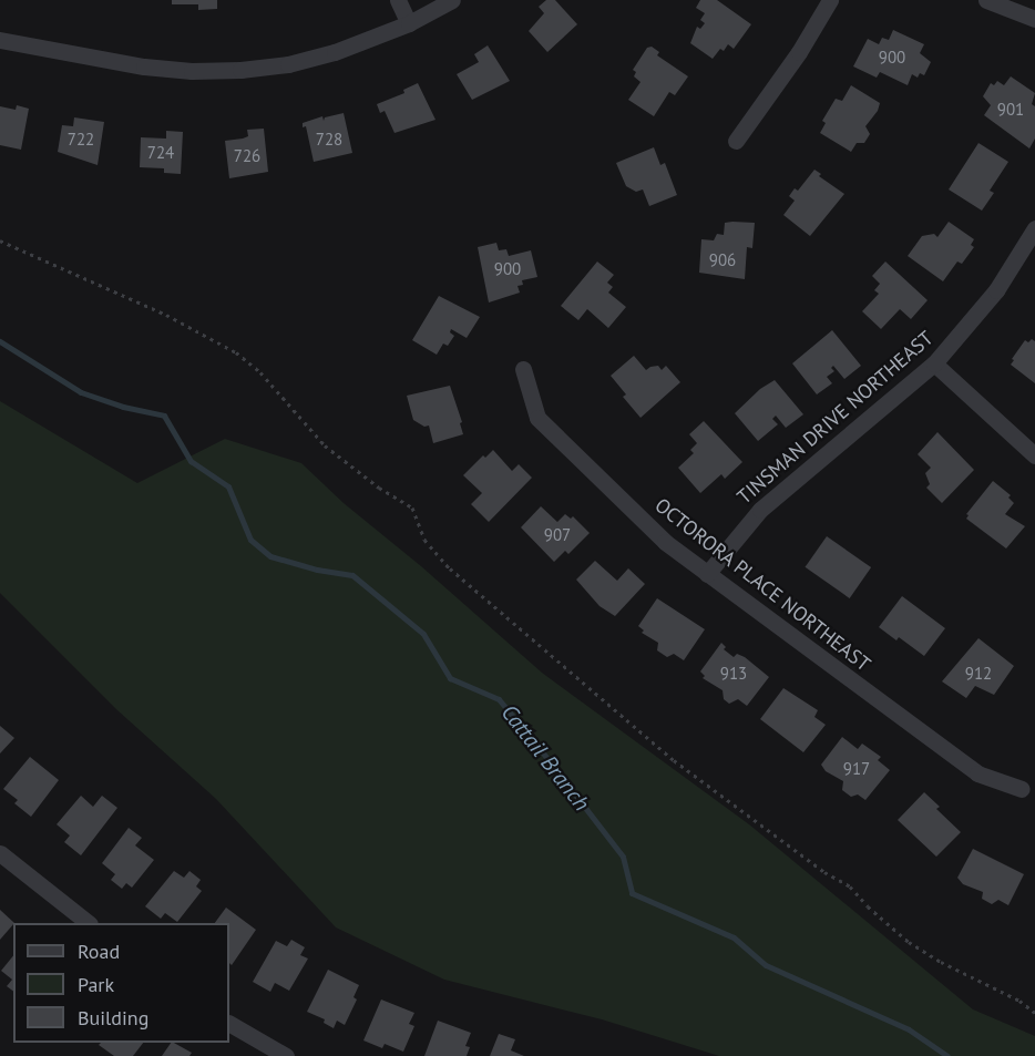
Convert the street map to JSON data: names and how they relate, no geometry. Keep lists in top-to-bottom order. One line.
{"streets":{"street":["TINSMAN DRIVE NORTHEAST","OCTORORA PLACE NORTHEAST"]},"crossings":[["TINSMAN DRIVE NORTHEAST","OCTORORA PLACE NORTHEAST"]],"water":["Cattail Branch"],"house_numbers":["900","901","722","728","724","726","906","900","907","913","912","917"],"legend":["Road","Park","Building"]}
